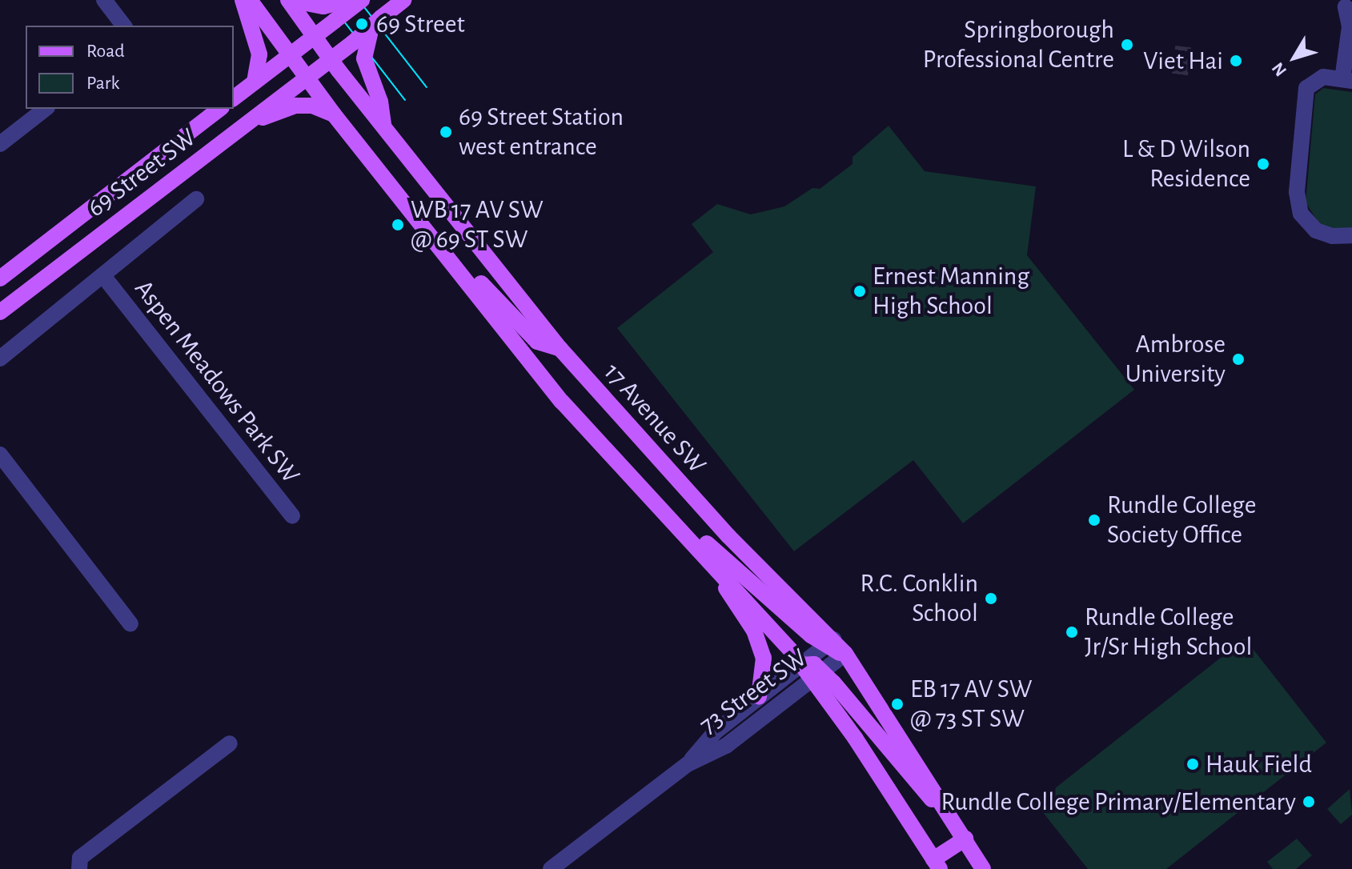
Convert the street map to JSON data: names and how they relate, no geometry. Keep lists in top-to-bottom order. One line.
{"streets":{"main road":["69 Street SW","17 Avenue SW"],"street":["Aspen Meadows Park SW","73 Street SW"]},"crossings":[["69 Street SW","17 Avenue SW"],["17 Avenue SW","73 Street SW"]],"places":["69 Street","Springborough Professional Centre","Viet Hai","69 Street Station west entrance","L & D Wilson Residence","WB 17 AV SW @ 69 ST SW","Ernest Manning High School","Ambrose University","Rundle College Society Office","R.C. Conklin School","Rundle College Jr/Sr High School","EB 17 AV SW @ 73 ST SW","Hauk Field","Rundle College Primary/Elementary"],"legend":["Road","Park"],"north":"bottom left"}
